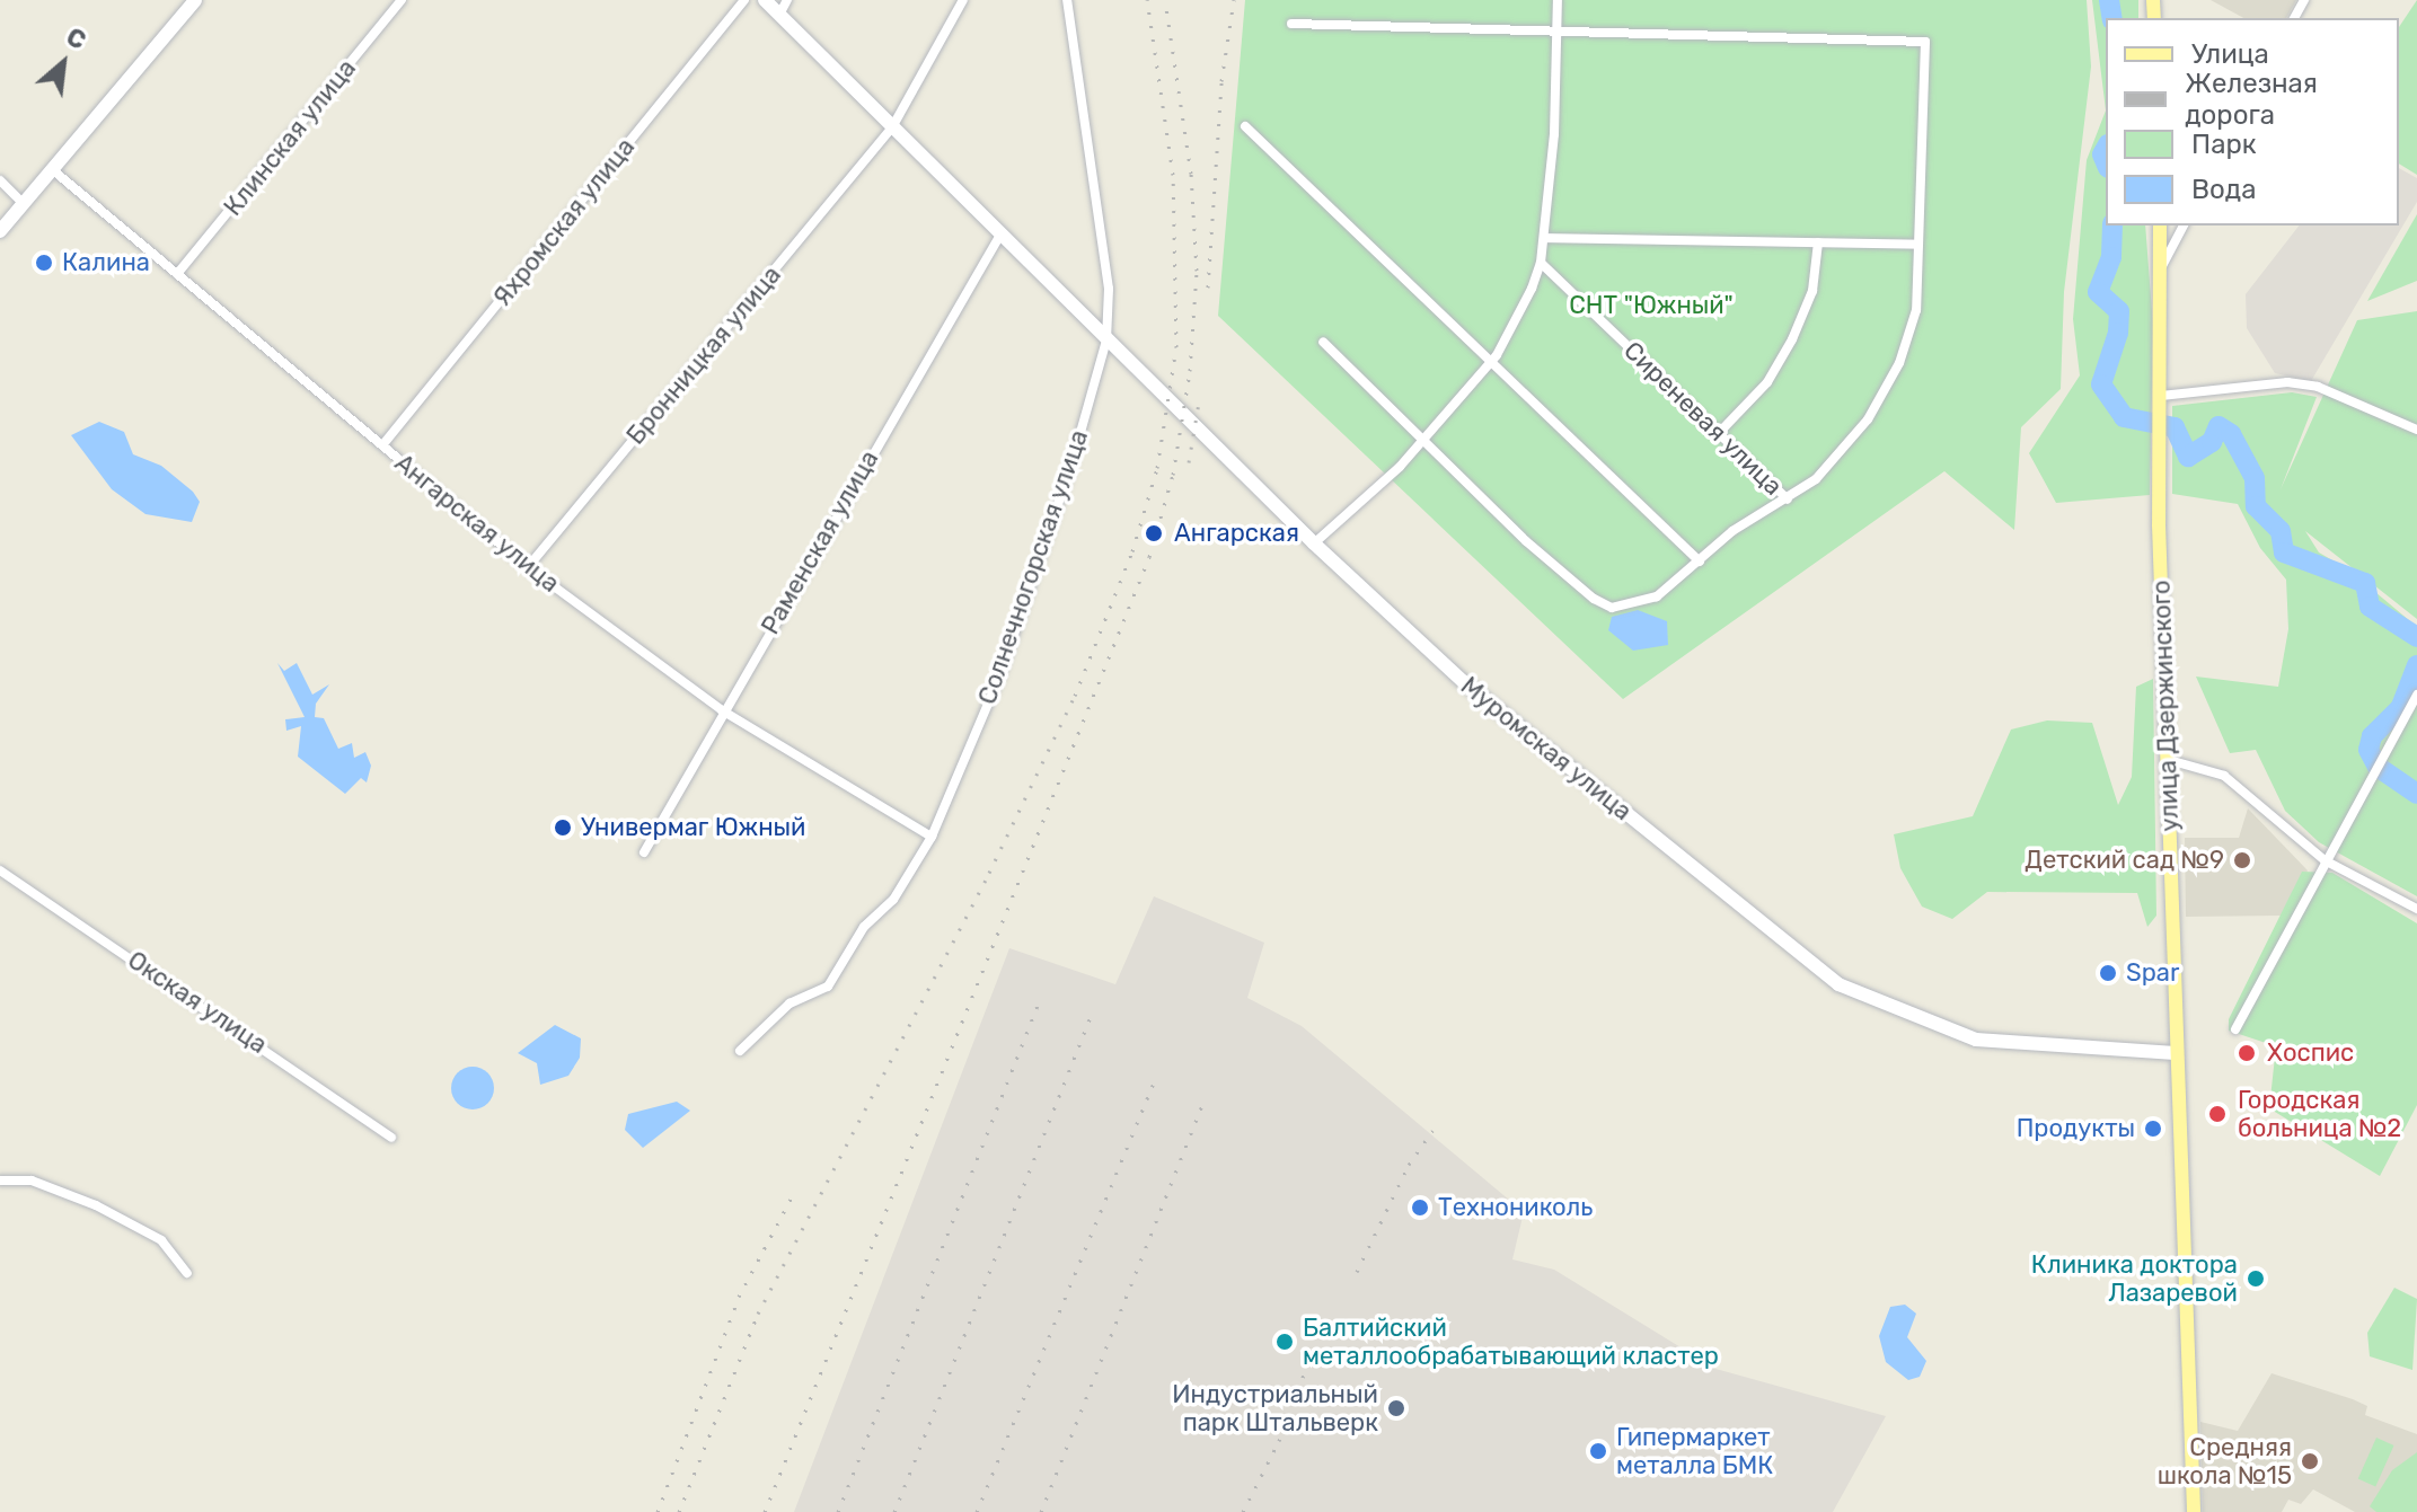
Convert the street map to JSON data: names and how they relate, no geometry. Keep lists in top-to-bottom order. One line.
{"streets":{"main road":["улица Дзержинского","Муромская улица"],"street":["Клинская улица","Яхромская улица","Бронницкая улица","Сиреневая улица","Ангарская улица","Раменская улица","Солнечногорская улица","Окская улица"]},"crossings":[["Клинская улица","Ангарская улица"],["Яхромская улица","Ангарская улица"],["Бронницкая улица","Ангарская улица"],["Ангарская улица","Раменская улица"],["Ангарская улица","Солнечногорская улица"],["Раменская улица","Муромская улица"],["Солнечногорская улица","Муромская улица"],["улица Дзержинского","Муромская улица"]],"parks":["СНТ \"Южный\""],"places":["Калина","Ангарская","Универмаг Южный","Детский сад №9","Spar","Хоспис","Городская больница №2","Продукты","Технониколь","Клиника доктора Лазаревой","Балтийский металлообрабатывающий кластер","Индустриальный парк Штальверк","Гипермаркет металла БМК","Средняя школа №15"],"legend":["Улица","Железная дорога","Парк","Вода"],"north":"top right"}
